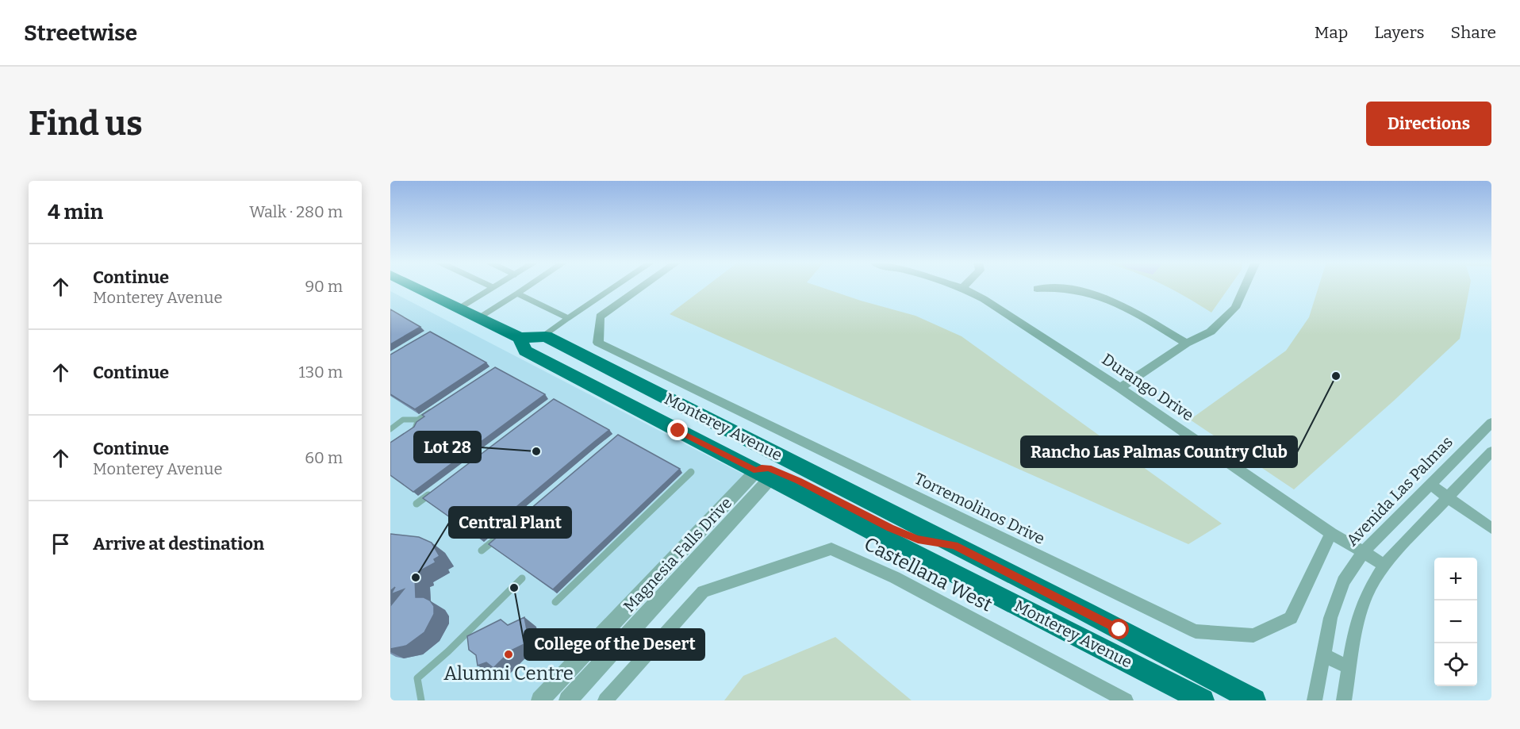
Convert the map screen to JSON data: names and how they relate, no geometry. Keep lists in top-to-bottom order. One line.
{"streets":{"main road":["Monterey Avenue"],"street":["Durango Drive","Avenida Las Palmas","Torremolinos Drive","Magnesia Falls Drive","Castellana West"]},"crossings":[["Durango Drive","Avenida Las Palmas"],["Durango Drive","Torremolinos Drive"],["Monterey Avenue","Magnesia Falls Drive"]],"places":["Rancho Las Palmas Country Club","Lot 28","Central Plant","College of the Desert","Alumni Centre"],"page":{"header":"Streetwise","nav":["Map","Layers","Share"],"buttons":"Directions","title":"Find us","heading":["4 min","Walk · 280 m"],"list":[["Continue","Monterey Avenue","90 m"],["Continue","130 m"],["Continue","Monterey Avenue","60 m"],"Arrive at destination"],"map_buttons":["+","−"]}}
